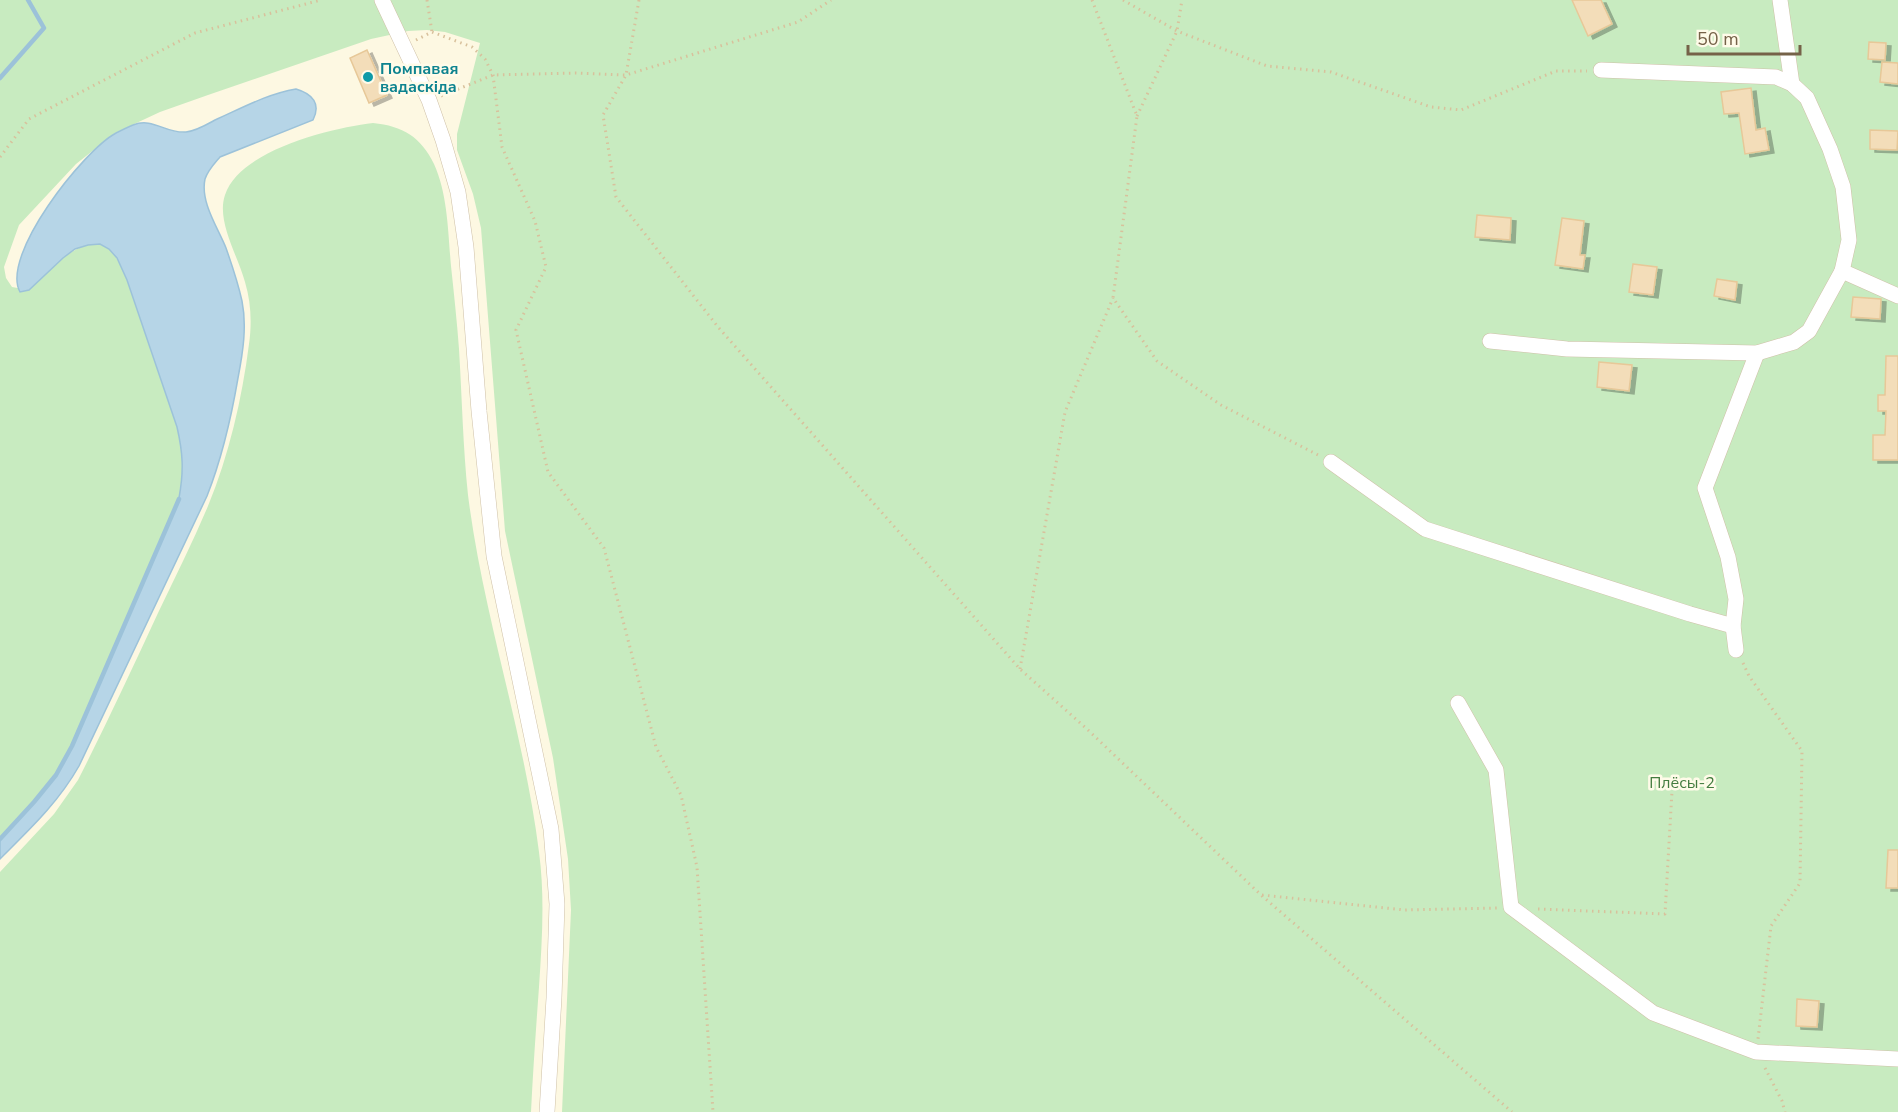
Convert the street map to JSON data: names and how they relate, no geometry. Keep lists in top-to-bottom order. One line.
{"parks":["Плёсы-2"],"places":["Помпавая вадаскіда"],"scale_bar":"50 m"}
